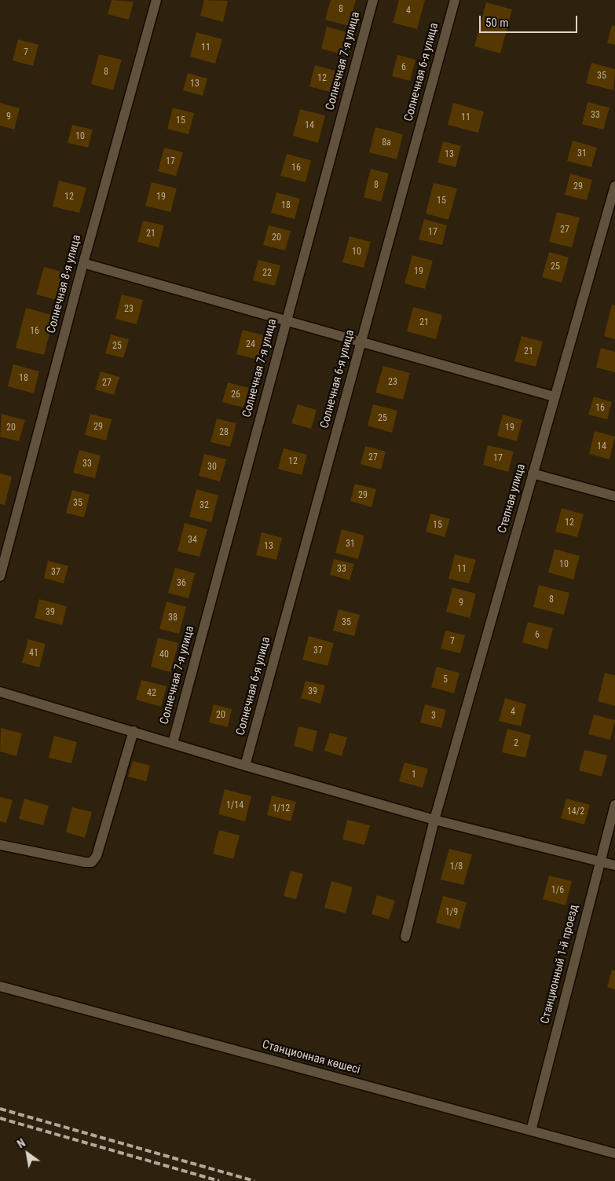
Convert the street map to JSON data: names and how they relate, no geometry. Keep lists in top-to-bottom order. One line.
{"streets":{"street":["Солнечная 7-я улица","Солнечная 6-я улица","Солнечная 8-я улица","Степная улица","Станционный 1-й проезд","Станционная көшесі"]},"crossings":[["Станционный 1-й проезд","Станционная көшесі"]],"house_numbers":["8","4","11","7","6","8","35","12","13","33","9","11","15","14","10","8а","31","13","17","16","8","29","12","19","15","18","27","17","21","20","10","25","19","22","23","21","16","24","25","21","18","23","27","26","16","25","29","20","19","28","14","27","17","12","33","30","29","35","32","12","15","34","31","13","10","33","11","37","36","8","9","39","38","35","6","7","37","41","40","5","39","42","4","20","3","2","1","1/14","1/12","14/2","1/8","1/6","1/9"],"scale_bar":"50 m","north":"top left"}
